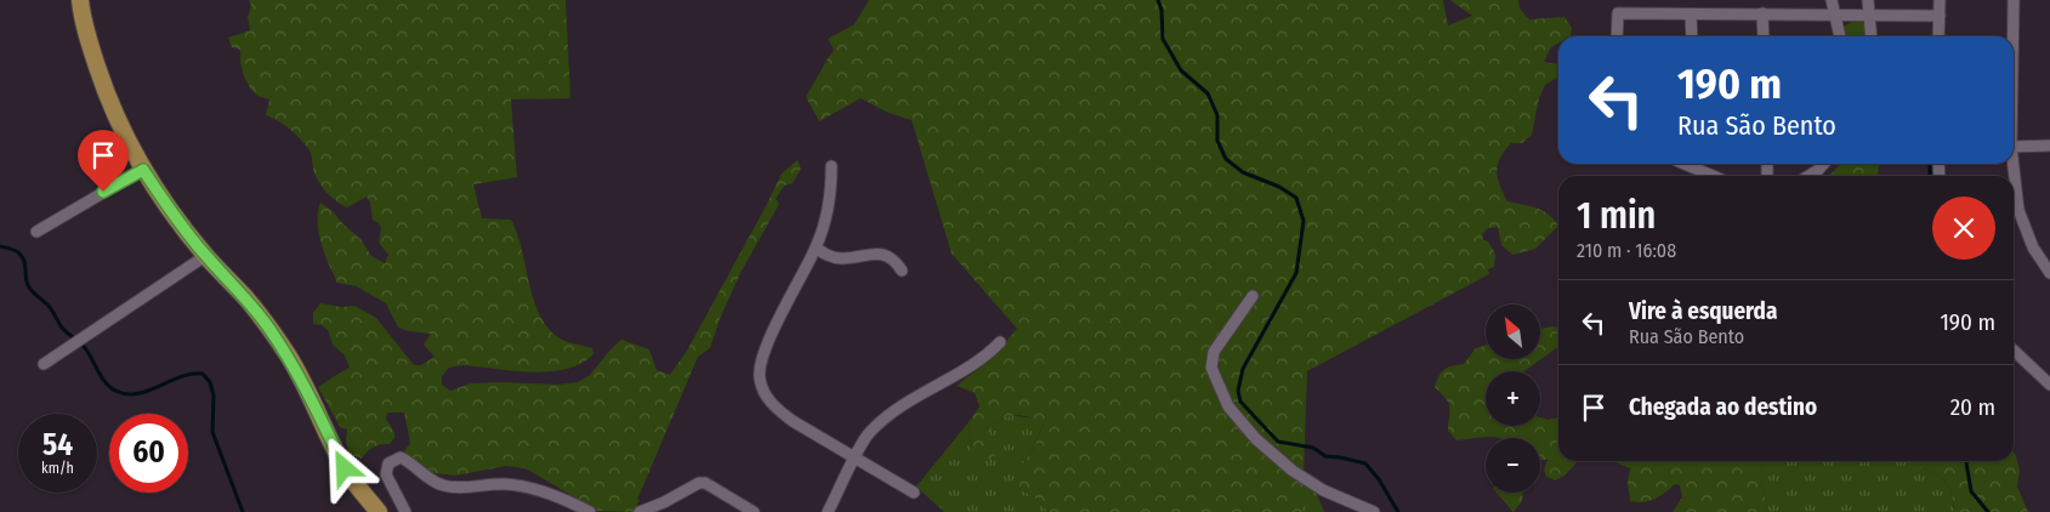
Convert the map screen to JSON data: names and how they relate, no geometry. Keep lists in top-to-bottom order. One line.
{"north":"top left","page":{"turn":["190 m","Rua São Bento"],"heading":["1 min","210 m · 16:08"],"list":[{"name":"Vire à esquerda","note":"Rua São Bento","value":"190 m"},{"name":"Chegada ao destino","value":"20 m"}],"map_buttons":["+","−"],"speed":"54 km/h","limit":"60"}}
